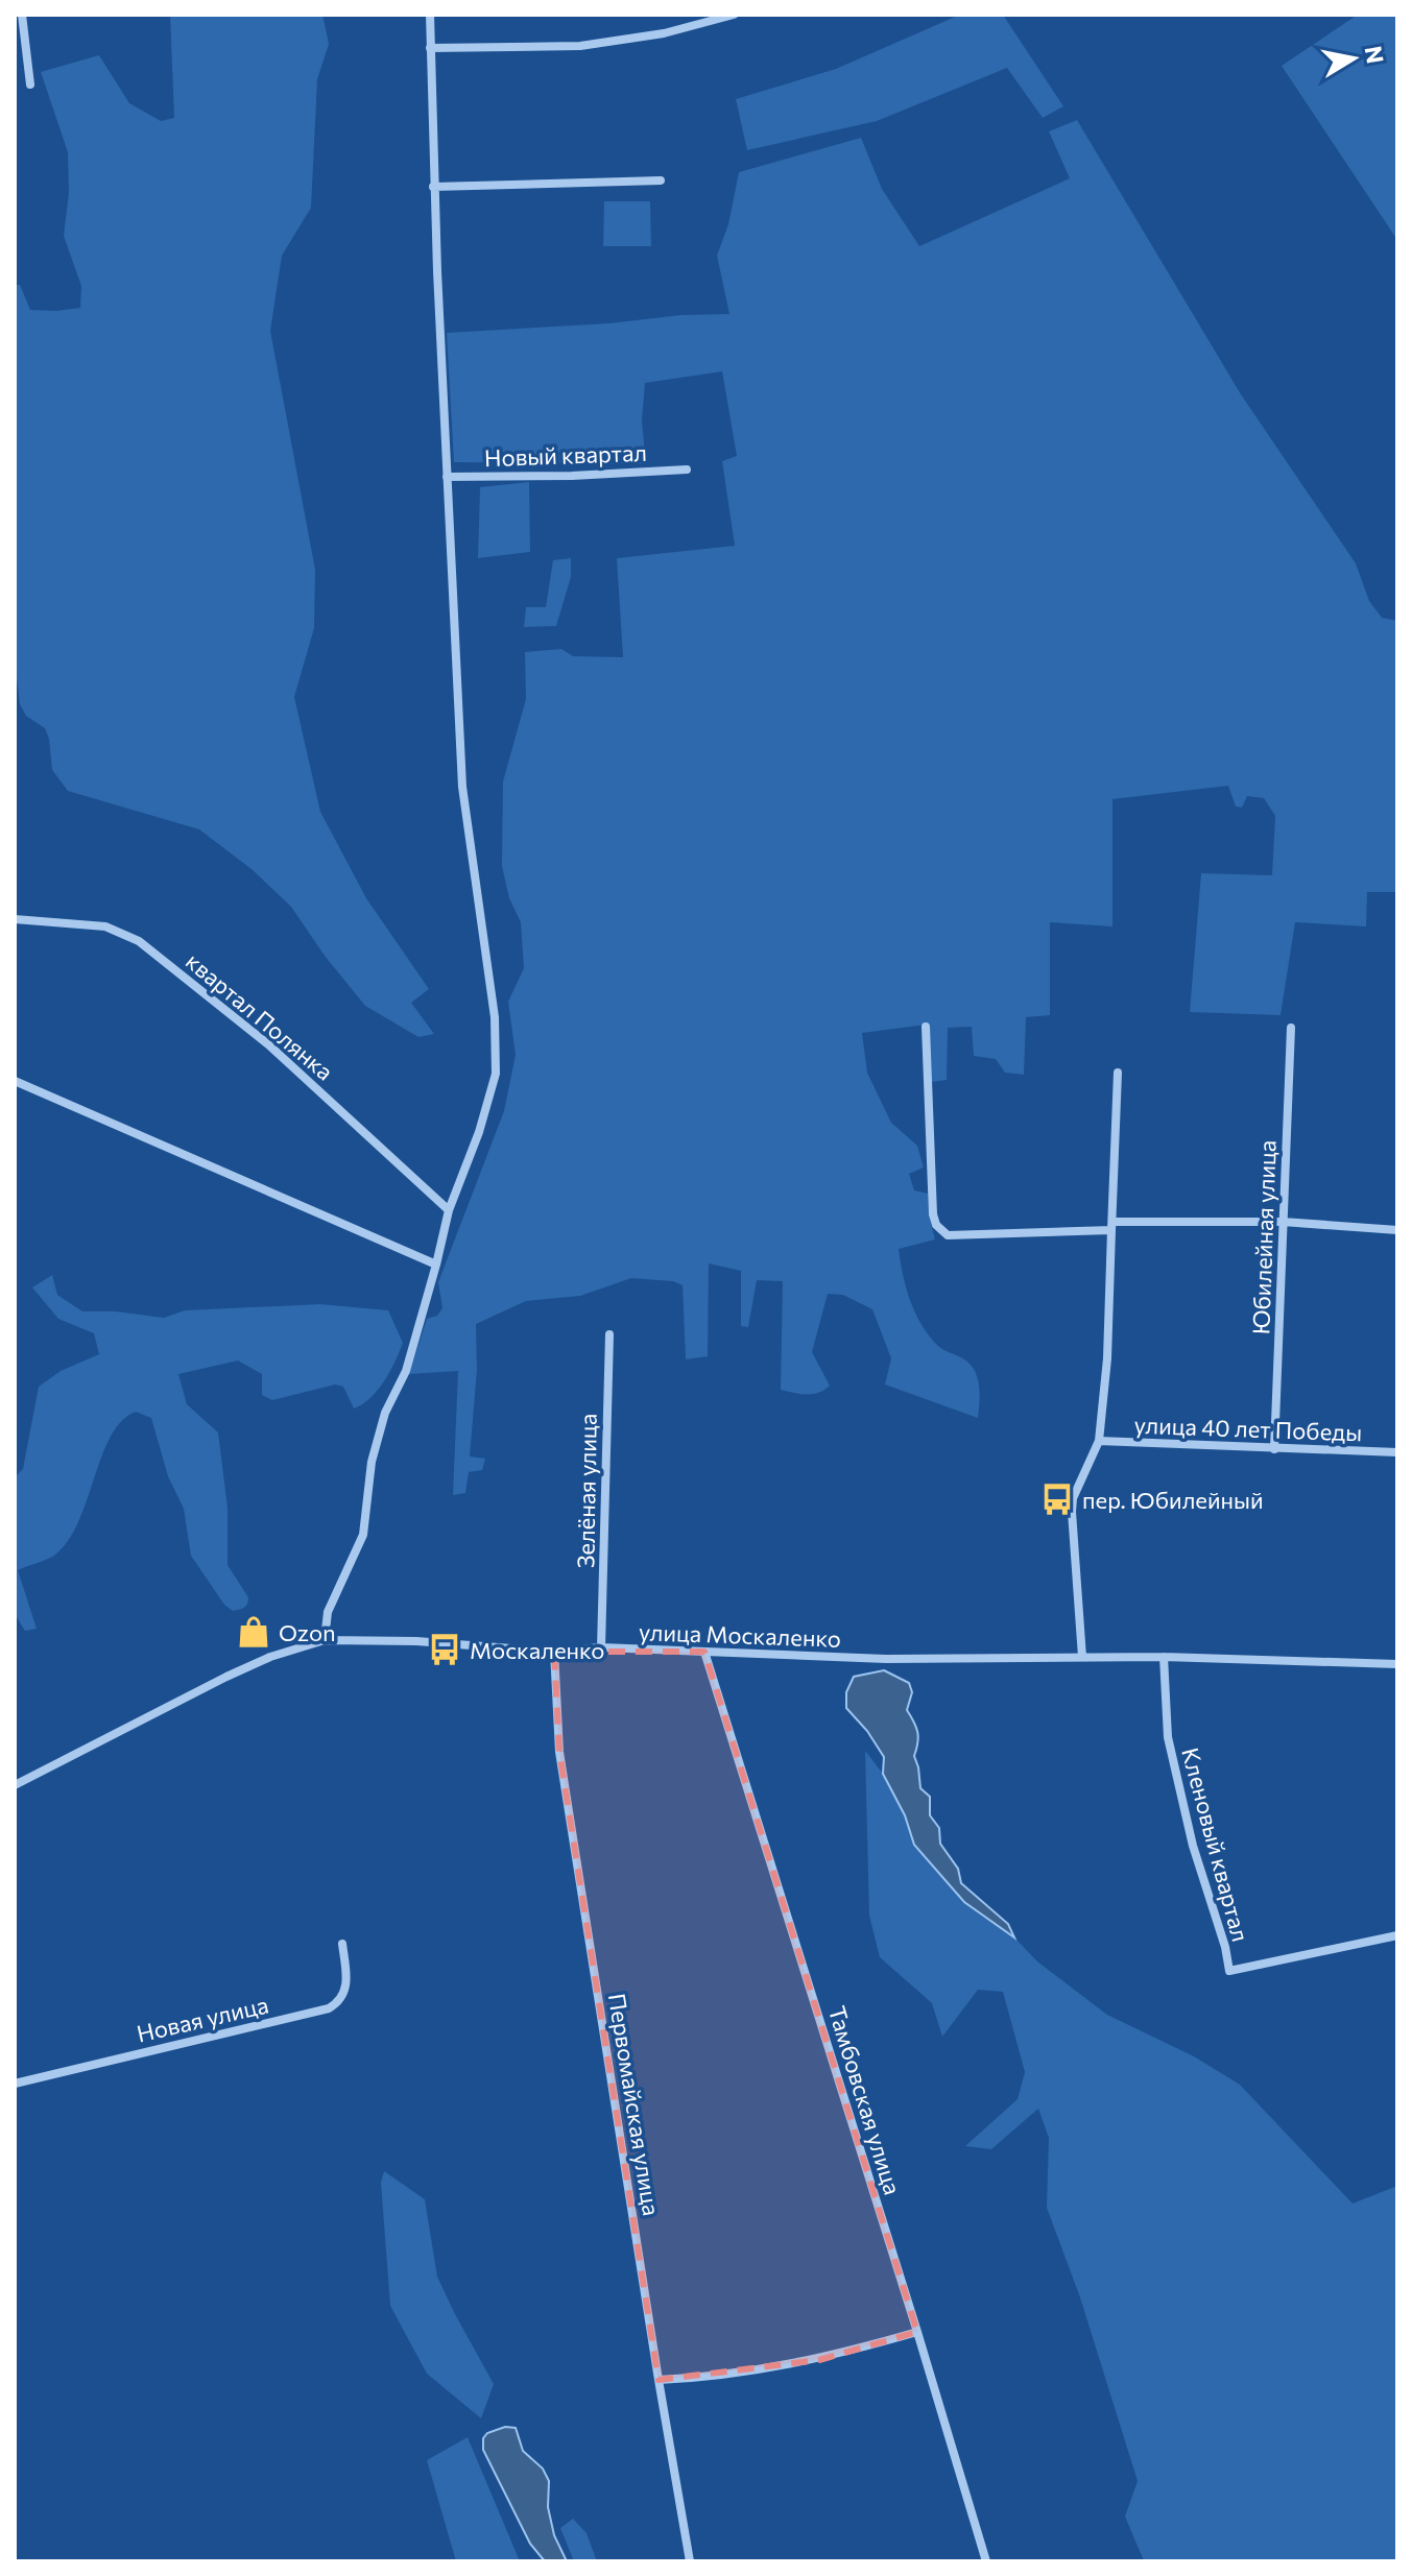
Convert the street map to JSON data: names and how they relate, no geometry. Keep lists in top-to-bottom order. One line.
{"streets":{"street":["Новый квартал","квартал Полянка","Юбилейная улица","улица 40 лет Победы","Зелёная улица","улица Москаленко","Кленовый квартал","Новая улица","Тамбовская улица","Первомайская улица"]},"crossings":[["Юбилейная улица","улица 40 лет Победы"],["Зелёная улица","улица Москаленко"],["улица Москаленко","Кленовый квартал"],["улица Москаленко","Тамбовская улица"],["улица Москаленко","Первомайская улица"]],"places":{"bus stop":["пер. Юбилейный","Москаленко"],"shop":["Ozon"]},"north":"right"}
